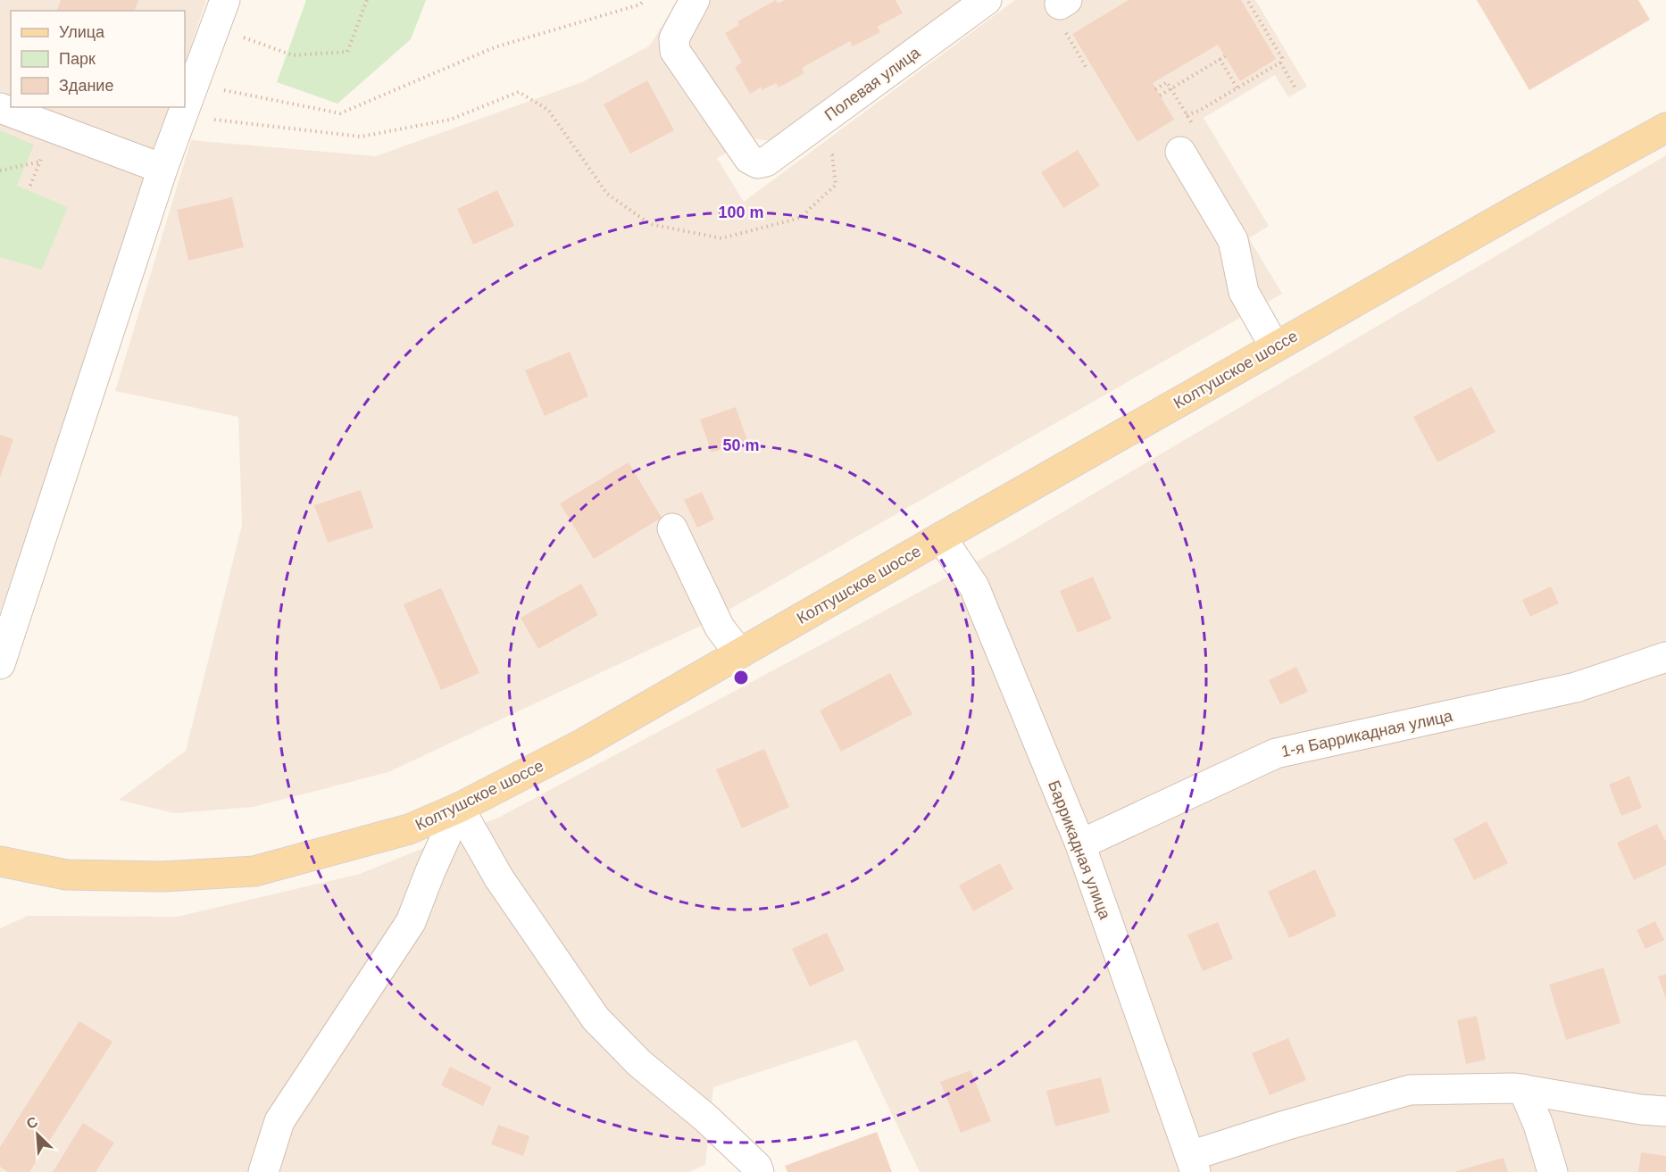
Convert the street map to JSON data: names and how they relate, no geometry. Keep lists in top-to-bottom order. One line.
{"streets":{"main road":["Колтушское шоссе"],"street":["Полевая улица","1-я Баррикадная улица","Баррикадная улица"]},"crossings":[["Колтушское шоссе","Баррикадная улица"],["1-я Баррикадная улица","Баррикадная улица"]],"legend":["Улица","Парк","Здание"],"north":"top left","rings":["100 m","50 m"]}
